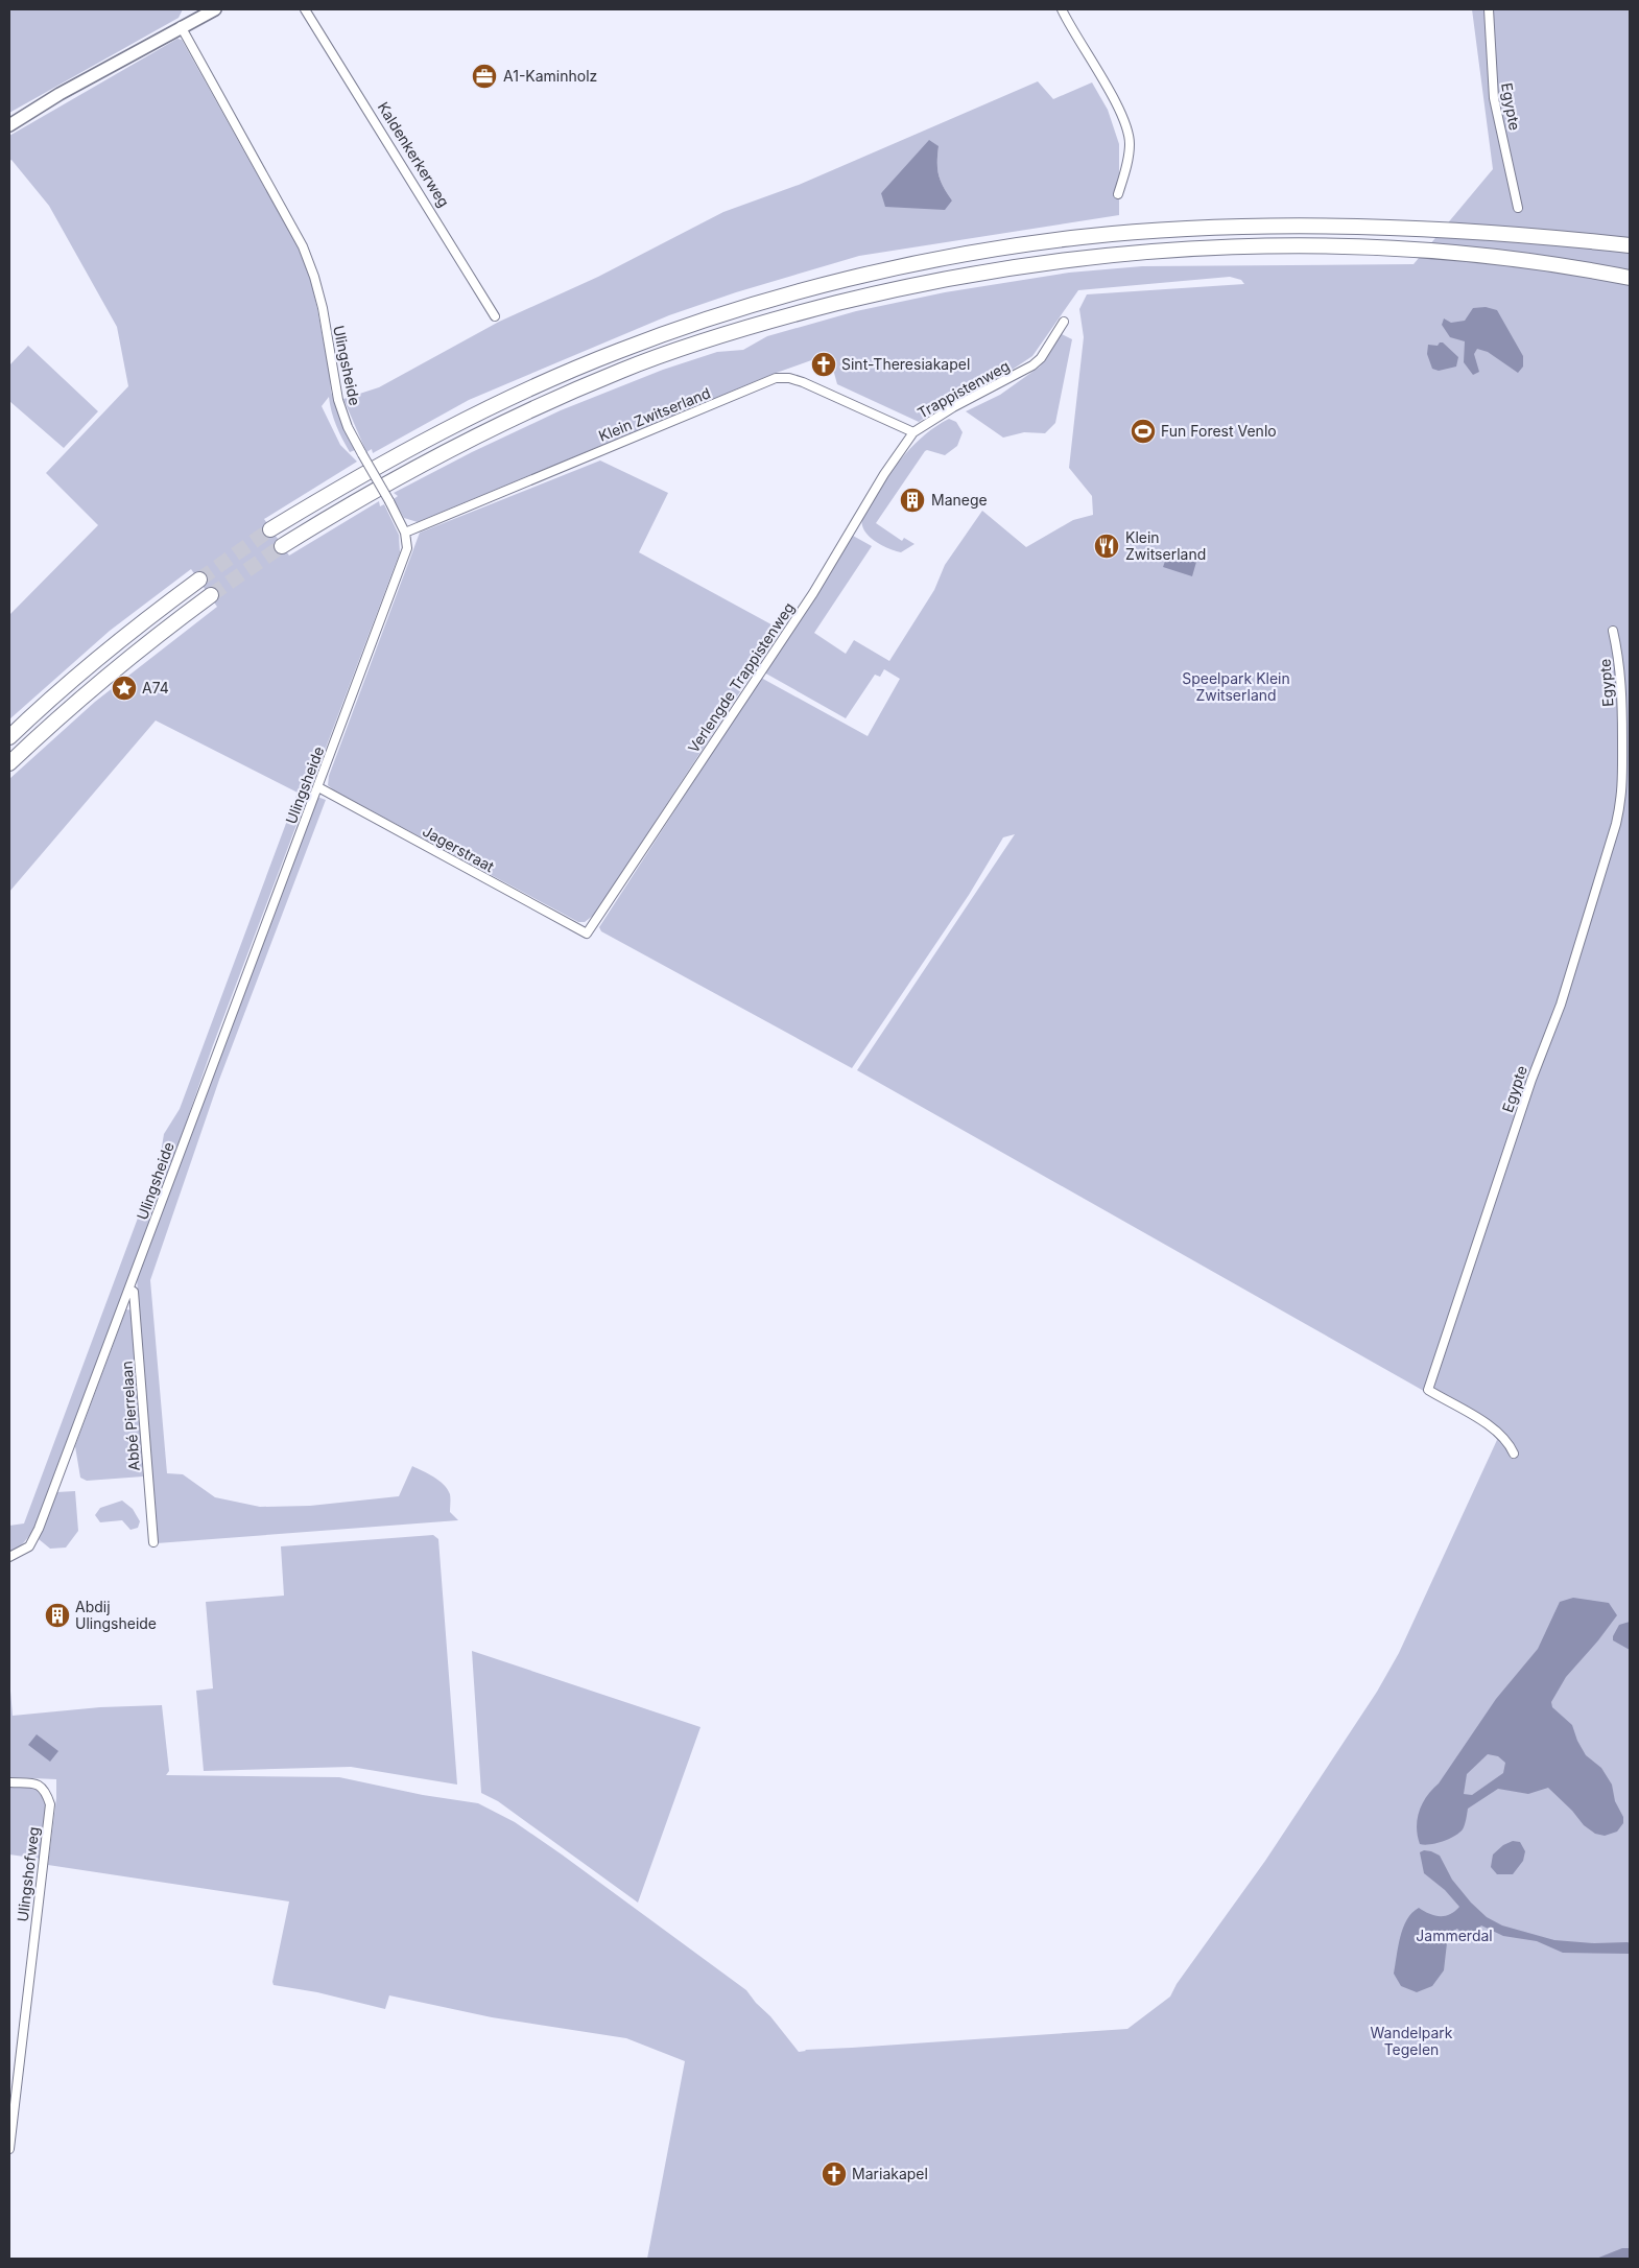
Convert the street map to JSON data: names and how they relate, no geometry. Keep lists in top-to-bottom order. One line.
{"streets":{"street":["Egypte","Kaldenkerkerweg","Ulingsheide","Trappistenweg","Klein Zwitserland","Verlengde Trappistenweg","Jagerstraat","Abbé Pierrelaan","Ulingshofweg"]},"crossings":[["Ulingsheide","Klein Zwitserland"],["Ulingsheide","Jagerstraat"],["Ulingsheide","Abbé Pierrelaan"],["Trappistenweg","Klein Zwitserland"],["Trappistenweg","Verlengde Trappistenweg"],["Klein Zwitserland","Verlengde Trappistenweg"],["Verlengde Trappistenweg","Jagerstraat"]],"parks":["Speelpark Klein Zwitserland","Jammerdal","Wandelpark Tegelen"],"places":{"office":["A1-Kaminholz"],"church":["Sint-Theresiakapel","Mariakapel"],"sports":["Fun Forest Venlo"],"building":["Manege","Abdij Ulingsheide"],"restaurant":["Klein Zwitserland"],"place":["A74"]}}
